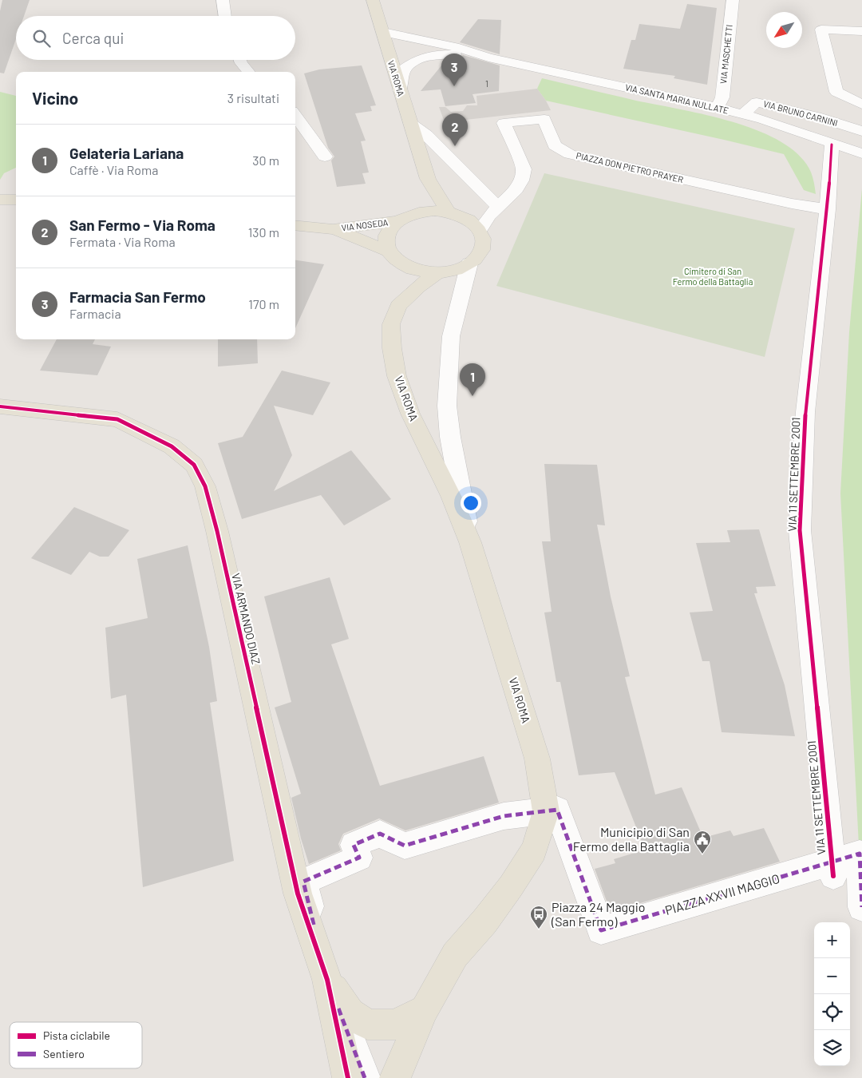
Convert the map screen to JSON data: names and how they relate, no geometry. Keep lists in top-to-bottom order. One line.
{"streets":{"main road":["VIA ROMA","VIA NOSEDA","VIA ARMANDO DIAZ"],"street":["VIA MASCHETTI","VIA SANTA MARIA NULLATE","VIA BRUNO CARNINI","PIAZZA DON PIETRO PRAYER","VIA 11 SETTEMBRE 2001","PIAZZA XXVII MAGGIO"]},"crossings":[["VIA MASCHETTI","VIA SANTA MARIA NULLATE"],["VIA ROMA","VIA SANTA MARIA NULLATE"],["VIA ROMA","PIAZZA DON PIETRO PRAYER"],["VIA ROMA","VIA NOSEDA"],["VIA ROMA","PIAZZA XXVII MAGGIO"],["VIA SANTA MARIA NULLATE","VIA BRUNO CARNINI"],["VIA SANTA MARIA NULLATE","VIA 11 SETTEMBRE 2001"],["PIAZZA DON PIETRO PRAYER","VIA NOSEDA"],["PIAZZA DON PIETRO PRAYER","VIA 11 SETTEMBRE 2001"],["VIA 11 SETTEMBRE 2001","PIAZZA XXVII MAGGIO"]],"parks":["Cimitero di San Fermo della Battaglia"],"places":{"public building":["Municipio di San Fermo della Battaglia"],"bus stop":["Piazza 24 Maggio (San Fermo)"]},"house_numbers":["1"],"legend":["Pista ciclabile","Sentiero"],"north":"bottom left","page":{"search":"Cerca qui","pins":["3","2","1"],"heading":["Vicino","3 risultati"],"list":[{"mark":"1","name":"Gelateria Lariana","note":"Caffè · Via Roma","value":"30 m"},{"mark":"2","name":"San Fermo - Via Roma","note":"Fermata · Via Roma","value":"130 m"},{"mark":"3","name":"Farmacia San Fermo","note":"Farmacia","value":"170 m"}],"map_buttons":["+","−"]}}
